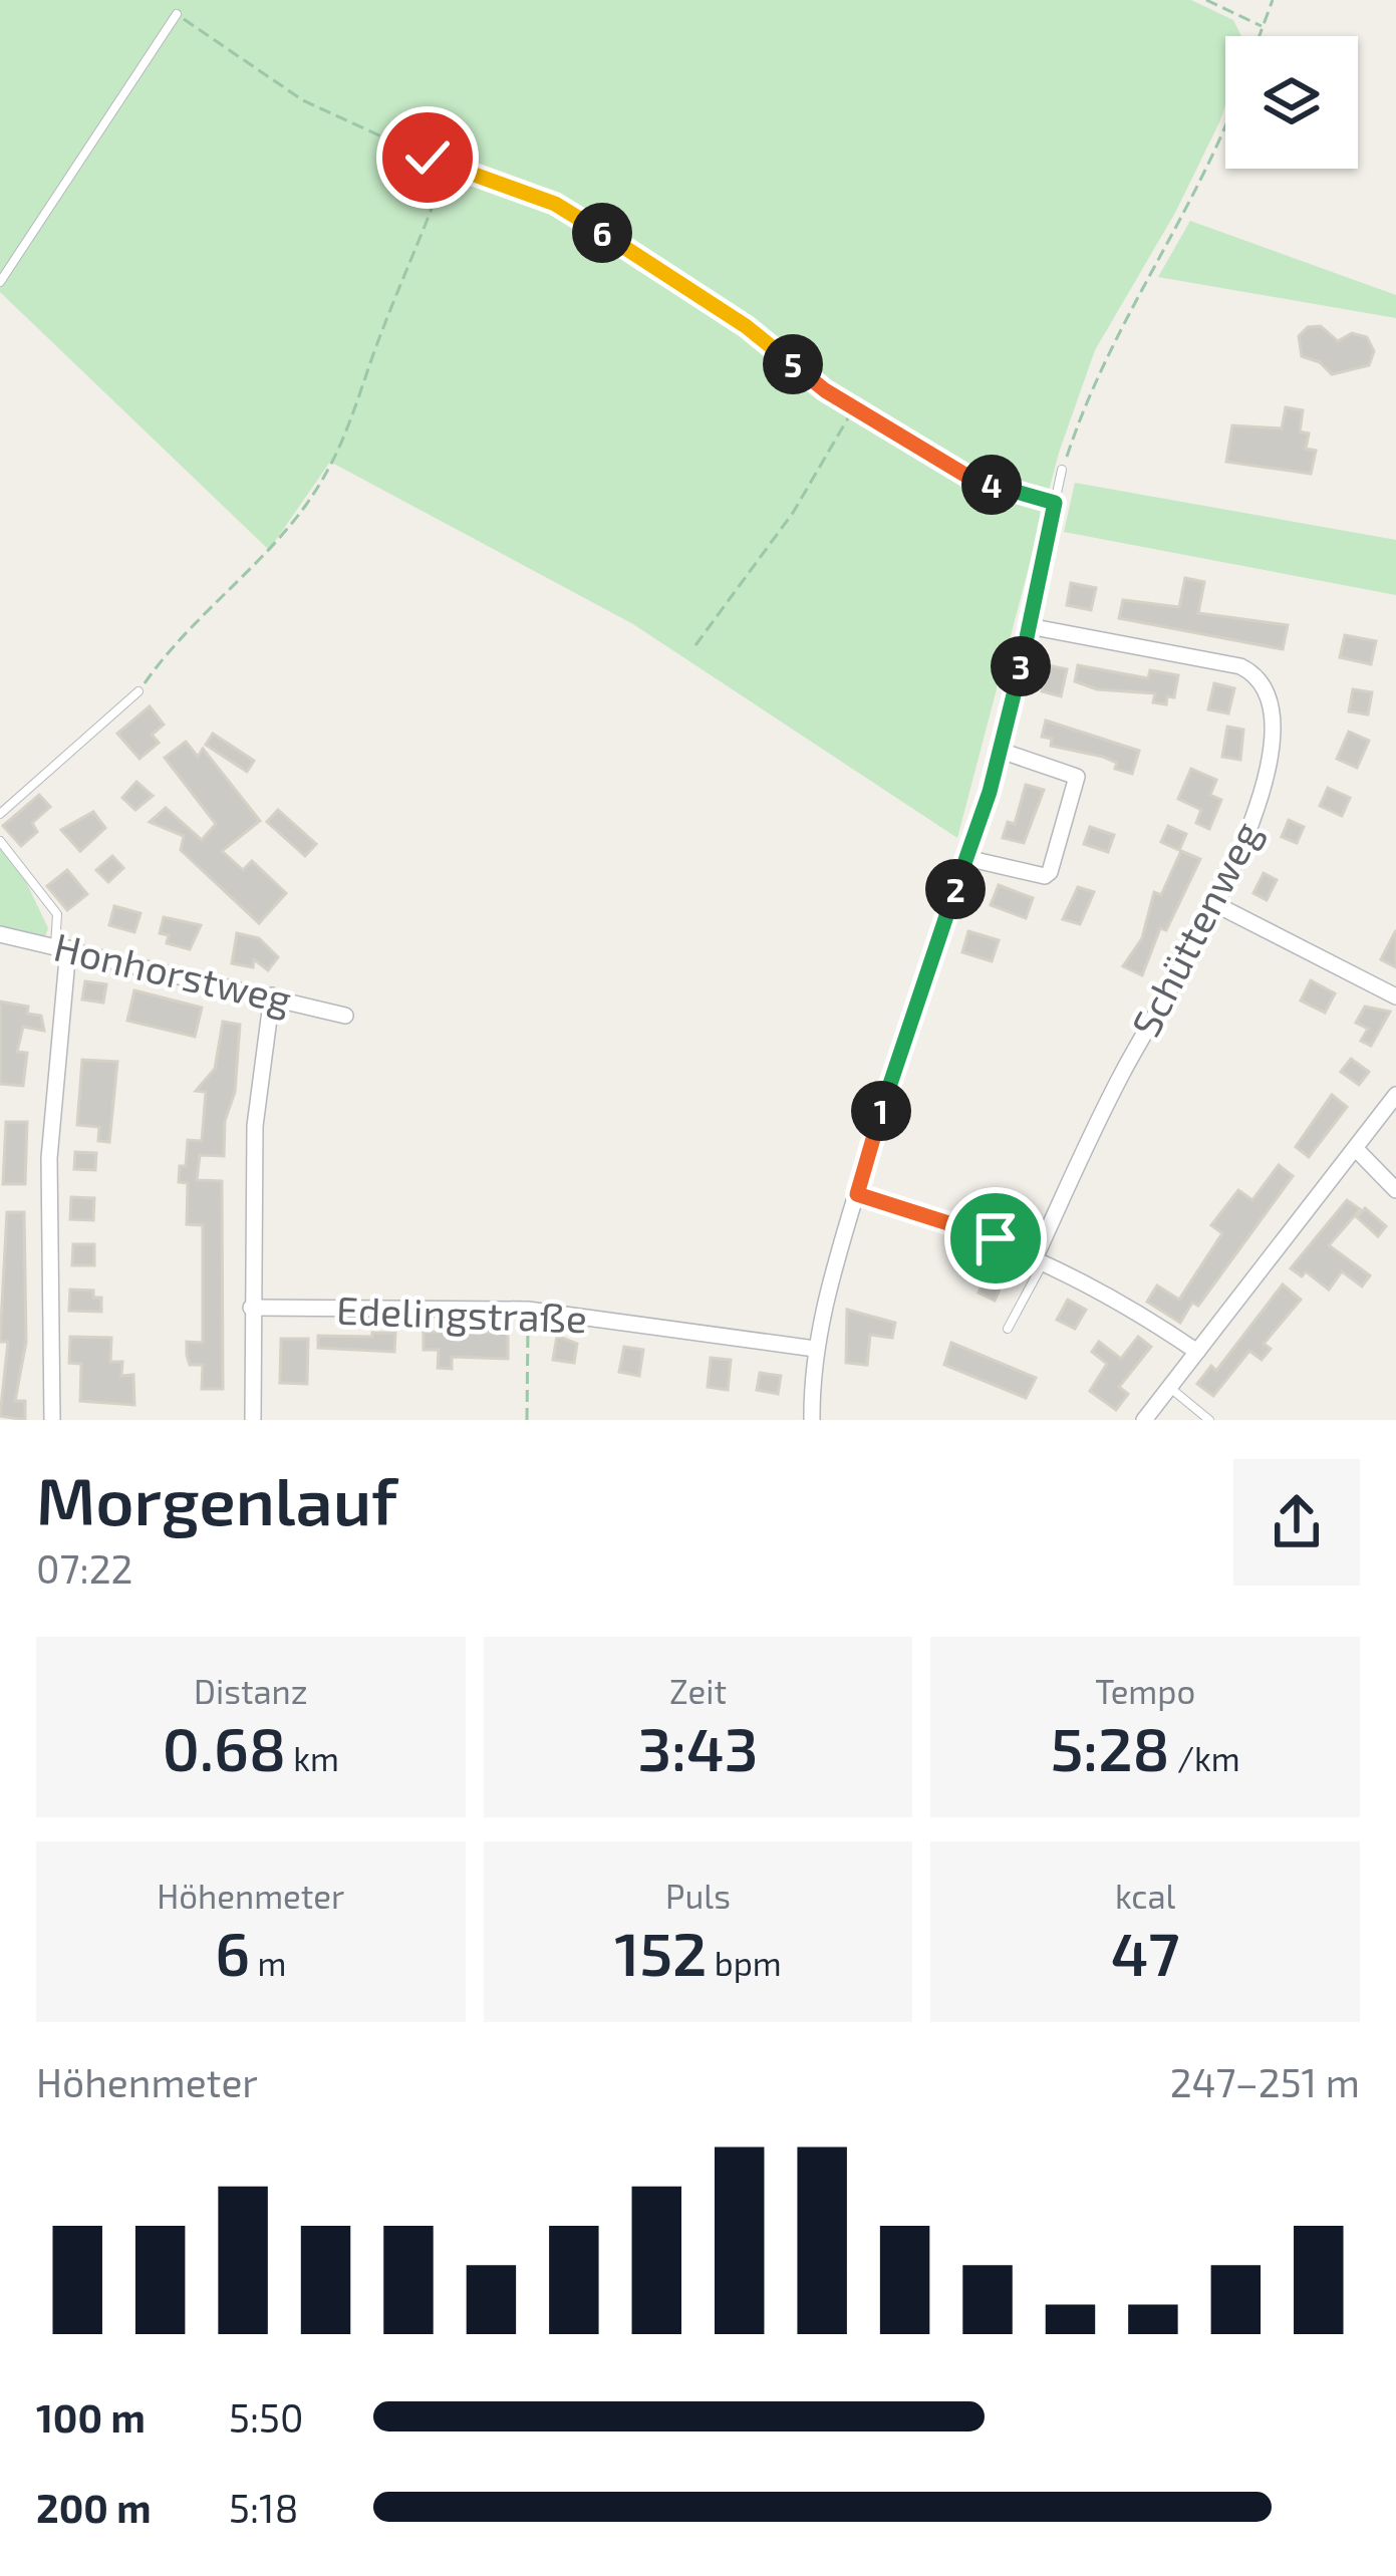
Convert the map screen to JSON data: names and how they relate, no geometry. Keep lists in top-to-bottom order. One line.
{"streets":{"street":["Schüttenweg","Honhorstweg","Edelingstraße"]},"page":{"pins":["6","5","4","3","2","1"],"heading":["Morgenlauf","07:22"],"stats":[["Distanz","0.68 km"],["Zeit","3:43"],["Tempo","5:28 /km"],["Höhenmeter","6 m"],["Puls","152 bpm"],["kcal","47"]],"chart":["Höhenmeter","247–251 m"],"list":[{"name":"100 m","note":"5:50"},{"name":"200 m","note":"5:18"}]}}
